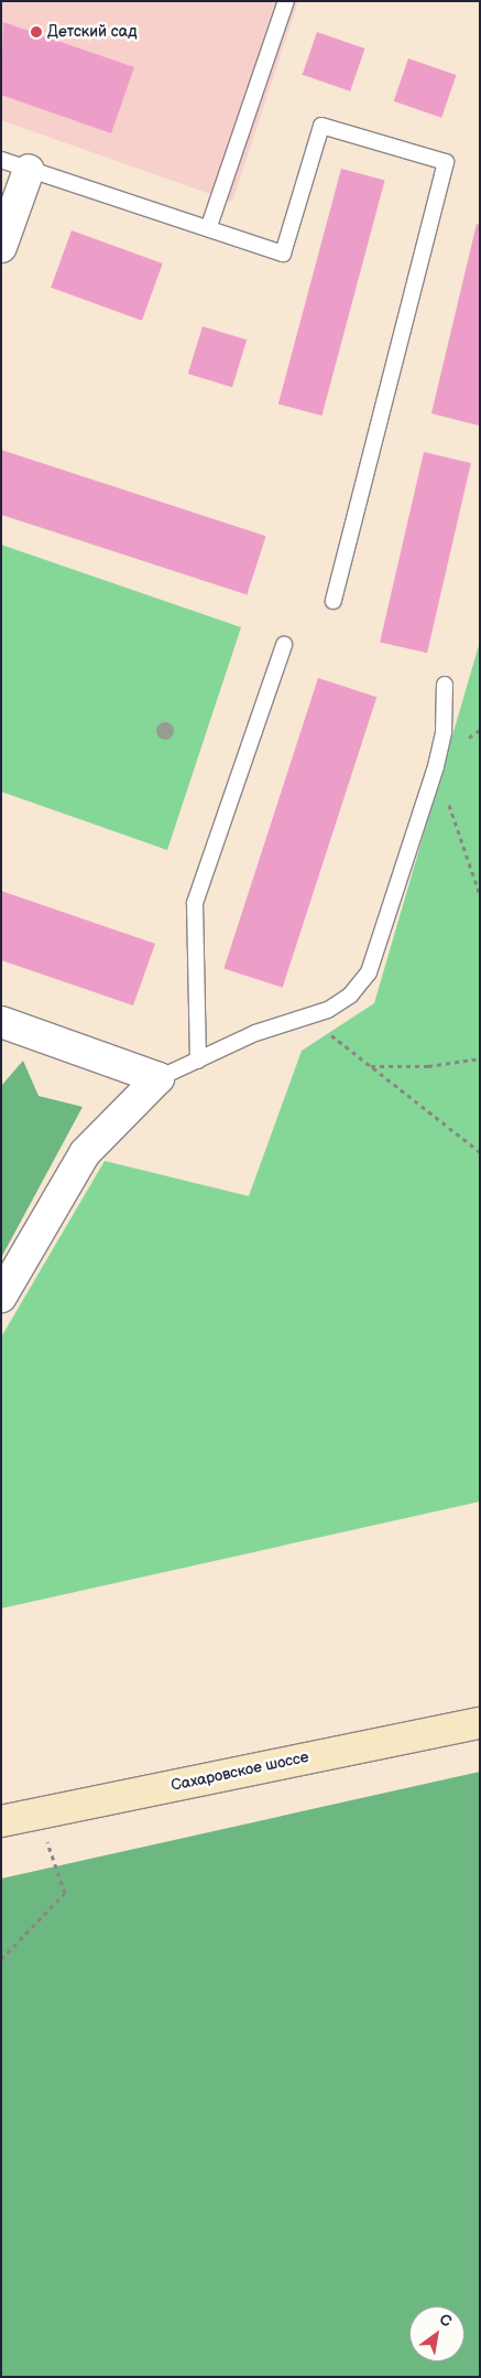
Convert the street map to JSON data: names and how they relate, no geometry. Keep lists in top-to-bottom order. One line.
{"streets":{"main road":["Сахаровское шоссе"]},"places":["Детский сад"],"north":"top right"}
